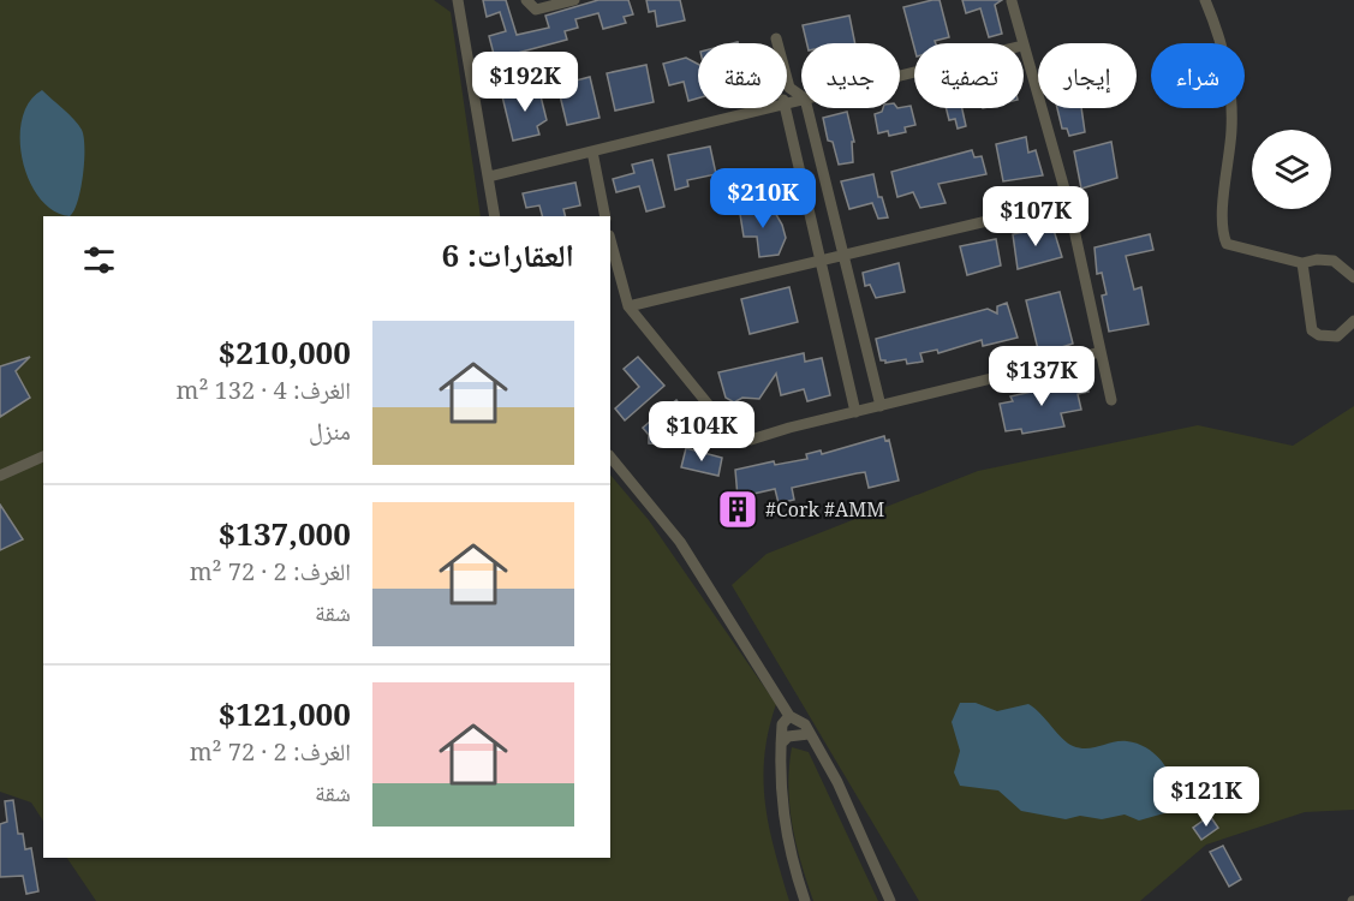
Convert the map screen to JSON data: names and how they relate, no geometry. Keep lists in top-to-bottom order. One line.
{"places":{"building":["#Cork #AMM"]},"page":{"chip":["شراء","إيجار","تصفية","جديد","شقة"],"price":["$192K","$210K","$107K","$137K","$104K","$121K"],"heading":"العقارات: 6","list":[{"name":"$210,000","note":"الغرف: 4 · 132 m² · منزل"},{"name":"$137,000","note":"الغرف: 2 · 72 m² · شقة"},{"name":"$121,000","note":"الغرف: 2 · 72 m² · شقة"}]}}
